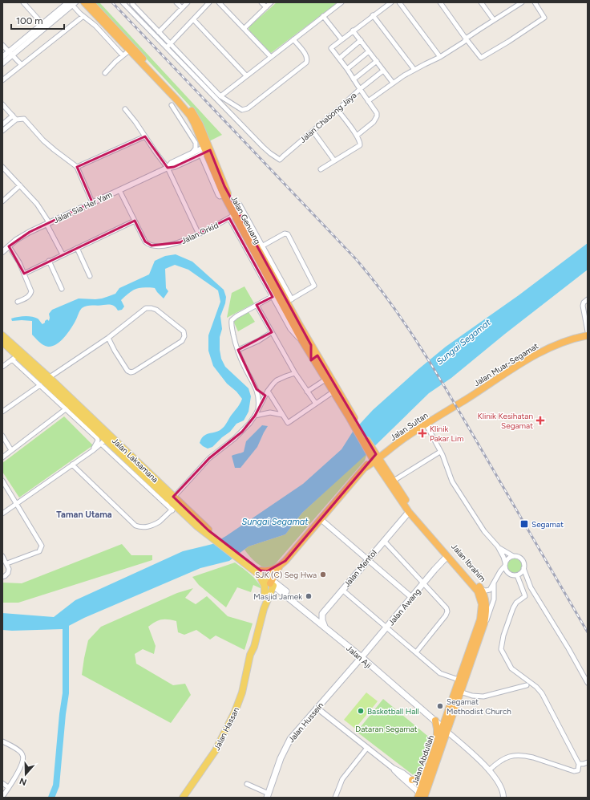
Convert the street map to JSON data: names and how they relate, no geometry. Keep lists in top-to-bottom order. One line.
{"streets":{"highway":["Jalan Genuang","Jalan Muar-Segamat","Jalan Sultan","Jalan Ibrahim","Jalan Abdullah"],"main road":["Jalan Laksamana","Jalan Mentol","Jalan Awang","Jalan Aji","Jalan Hussein","Jalan Hassan"],"street":["Jalan Chabong Jaya","Jalan Sia Her Yam","Jalan Orkid"]},"crossings":[["Jalan Sia Her Yam","Jalan Genuang"],["Jalan Sia Her Yam","Jalan Orkid"],["Jalan Genuang","Jalan Orkid"],["Jalan Genuang","Jalan Sultan"],["Jalan Genuang","Jalan Ibrahim"],["Jalan Muar-Segamat","Jalan Sultan"],["Jalan Sultan","Jalan Laksamana"],["Jalan Sultan","Jalan Ibrahim"],["Jalan Sultan","Jalan Aji"],["Jalan Sultan","Jalan Hassan"],["Jalan Laksamana","Jalan Aji"],["Jalan Laksamana","Jalan Hassan"],["Jalan Ibrahim","Jalan Mentol"],["Jalan Ibrahim","Jalan Awang"],["Jalan Ibrahim","Jalan Aji"],["Jalan Ibrahim","Jalan Abdullah"],["Jalan Awang","Jalan Aji"],["Jalan Awang","Jalan Hussein"],["Jalan Aji","Jalan Hussein"],["Jalan Aji","Jalan Hassan"],["Jalan Aji","Jalan Abdullah"]],"districts":["Taman Utama"],"water":["Sungai Segamat"],"parks":["Dataran Segamat"],"places":{"health":["Klinik Kesihatan Segamat","Klinik Pakar Lim"],"transit":["Segamat"],"other":["SJK (C) Seg Hwa","Masjid Jamek","Segamat Methodist Church","Basketball Hall"]},"scale_bar":"100 m","north":"bottom"}
